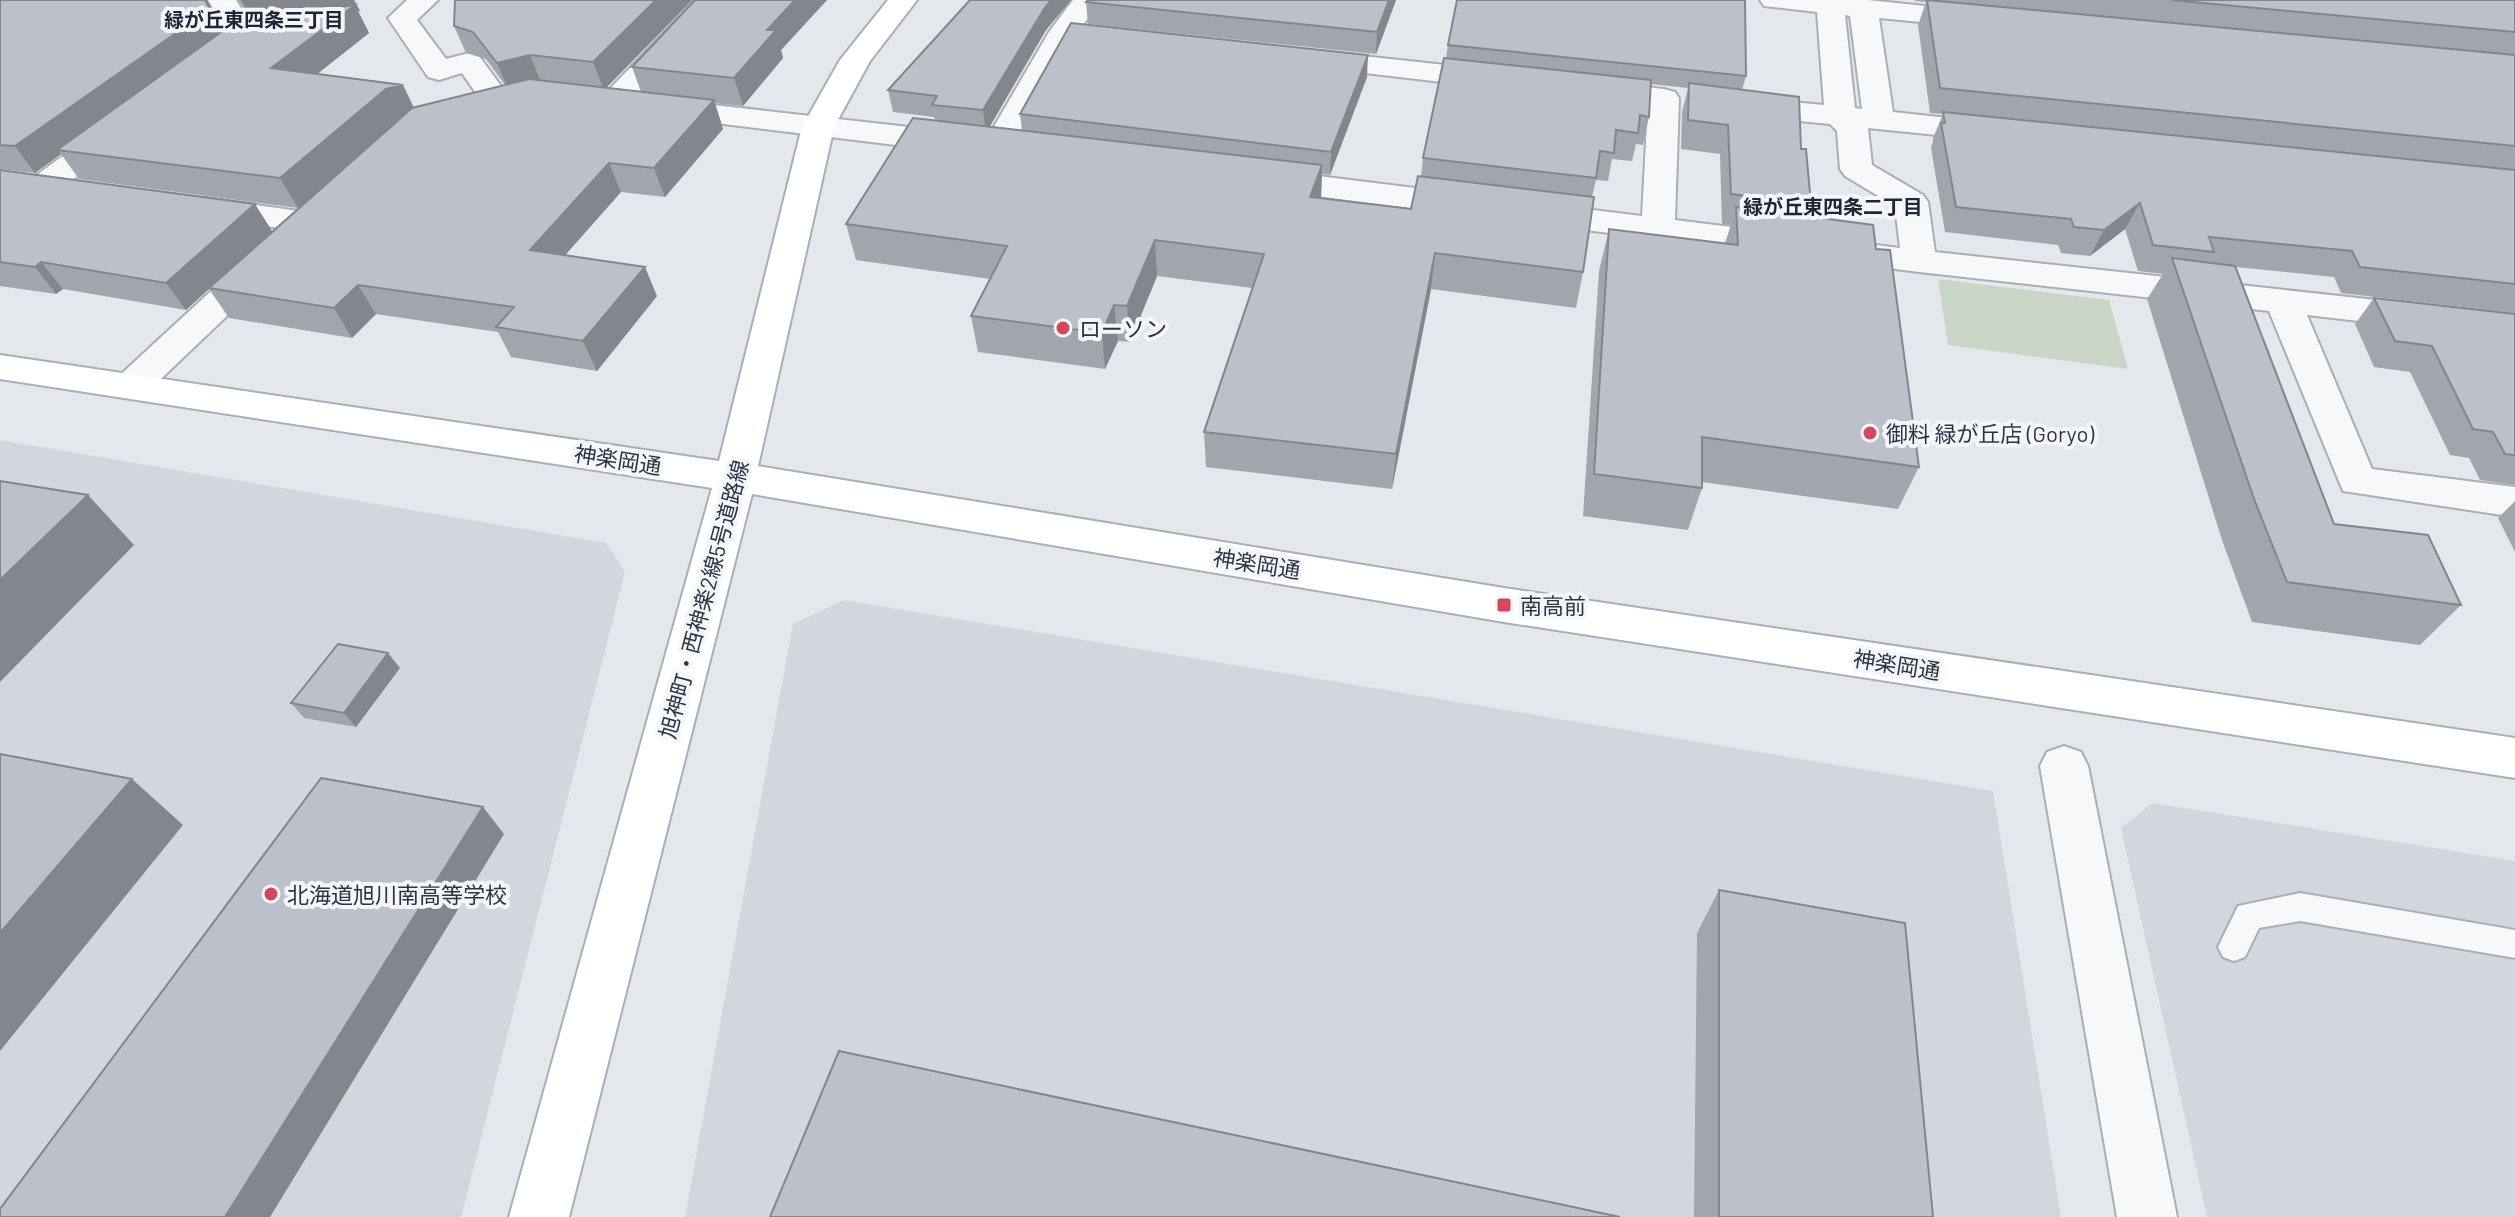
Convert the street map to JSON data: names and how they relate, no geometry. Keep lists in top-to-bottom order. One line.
{"streets":{"street":["神楽岡通","旭神町・西神楽2線5号道路線"]},"crossings":[["神楽岡通","旭神町・西神楽2線5号道路線"]],"districts":["緑が丘東四条三丁目","緑が丘東四条二丁目"],"places":{"other":["ローソン","御料 緑が丘店 (Goryo)","北海道旭川南高等学校"],"transit":["南高前"]}}
